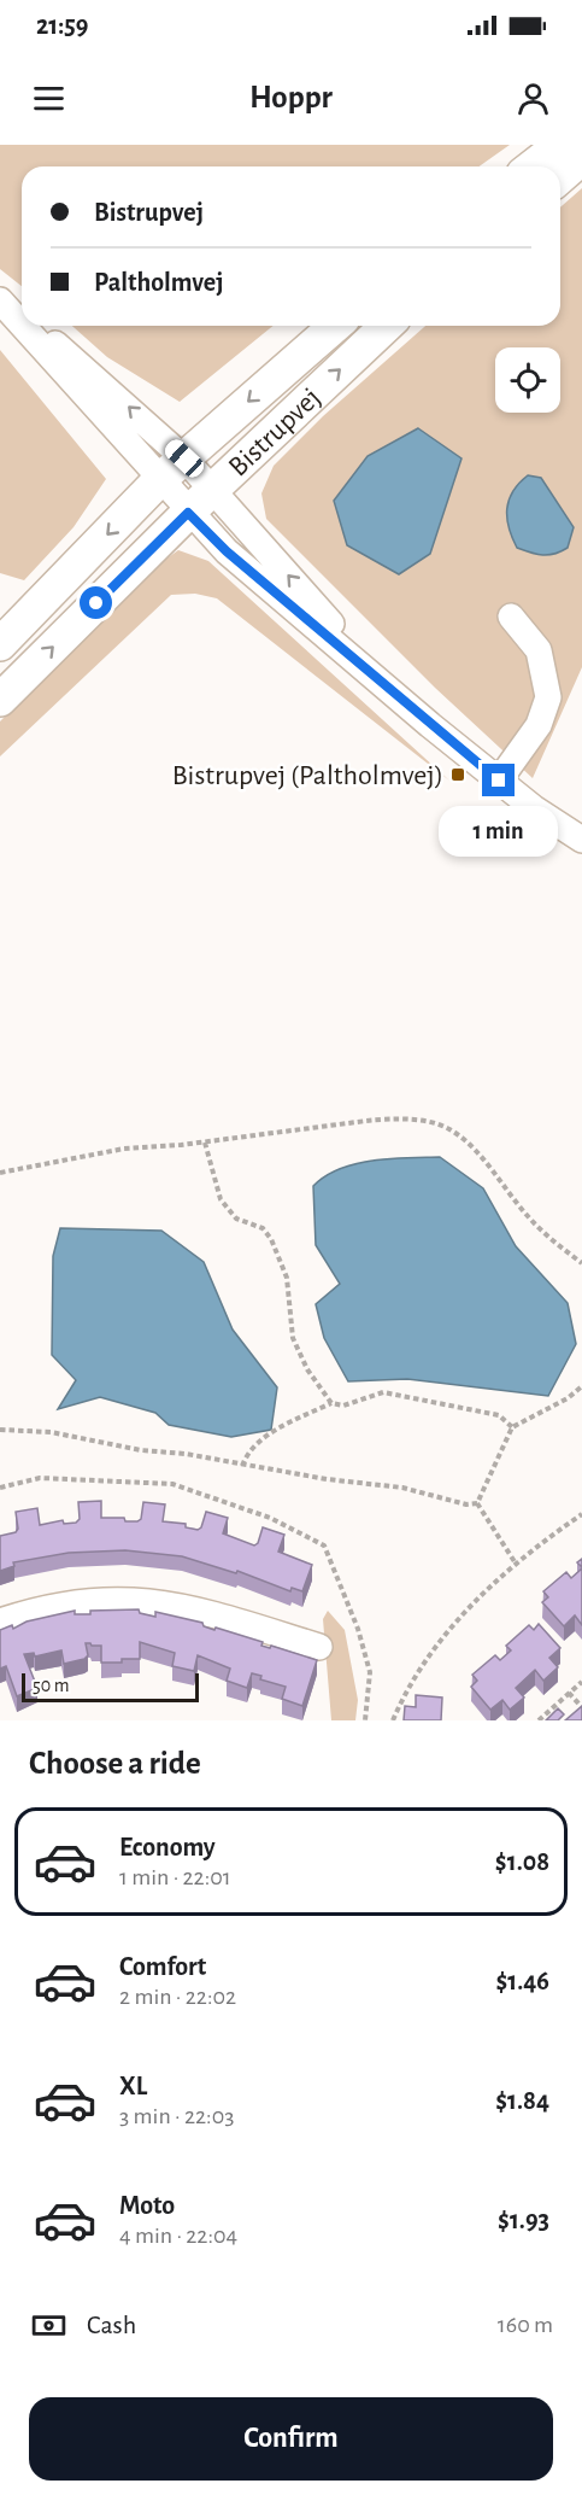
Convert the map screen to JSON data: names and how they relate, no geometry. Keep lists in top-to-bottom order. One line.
{"streets":{"main road":["Bistrupvej"]},"places":{"transit":["Bistrupvej (Paltholmvej)"]},"scale_bar":"50 m","page":{"status":"21:59","header":"Hoppr","banner":["Bistrupvej","Paltholmvej"],"bubble":"1 min","scale":"50 m","heading":"Choose a ride","list":[{"name":"Economy","note":"1 min · 22:01","value":"$1.08"},{"name":"Comfort","note":"2 min · 22:02","value":"$1.46"},{"name":"XL","note":"3 min · 22:03","value":"$1.84"},{"name":"Moto","note":"4 min · 22:04","value":"$1.93"}],"pay":["Cash","160 m"],"buttons":"Confirm"}}
